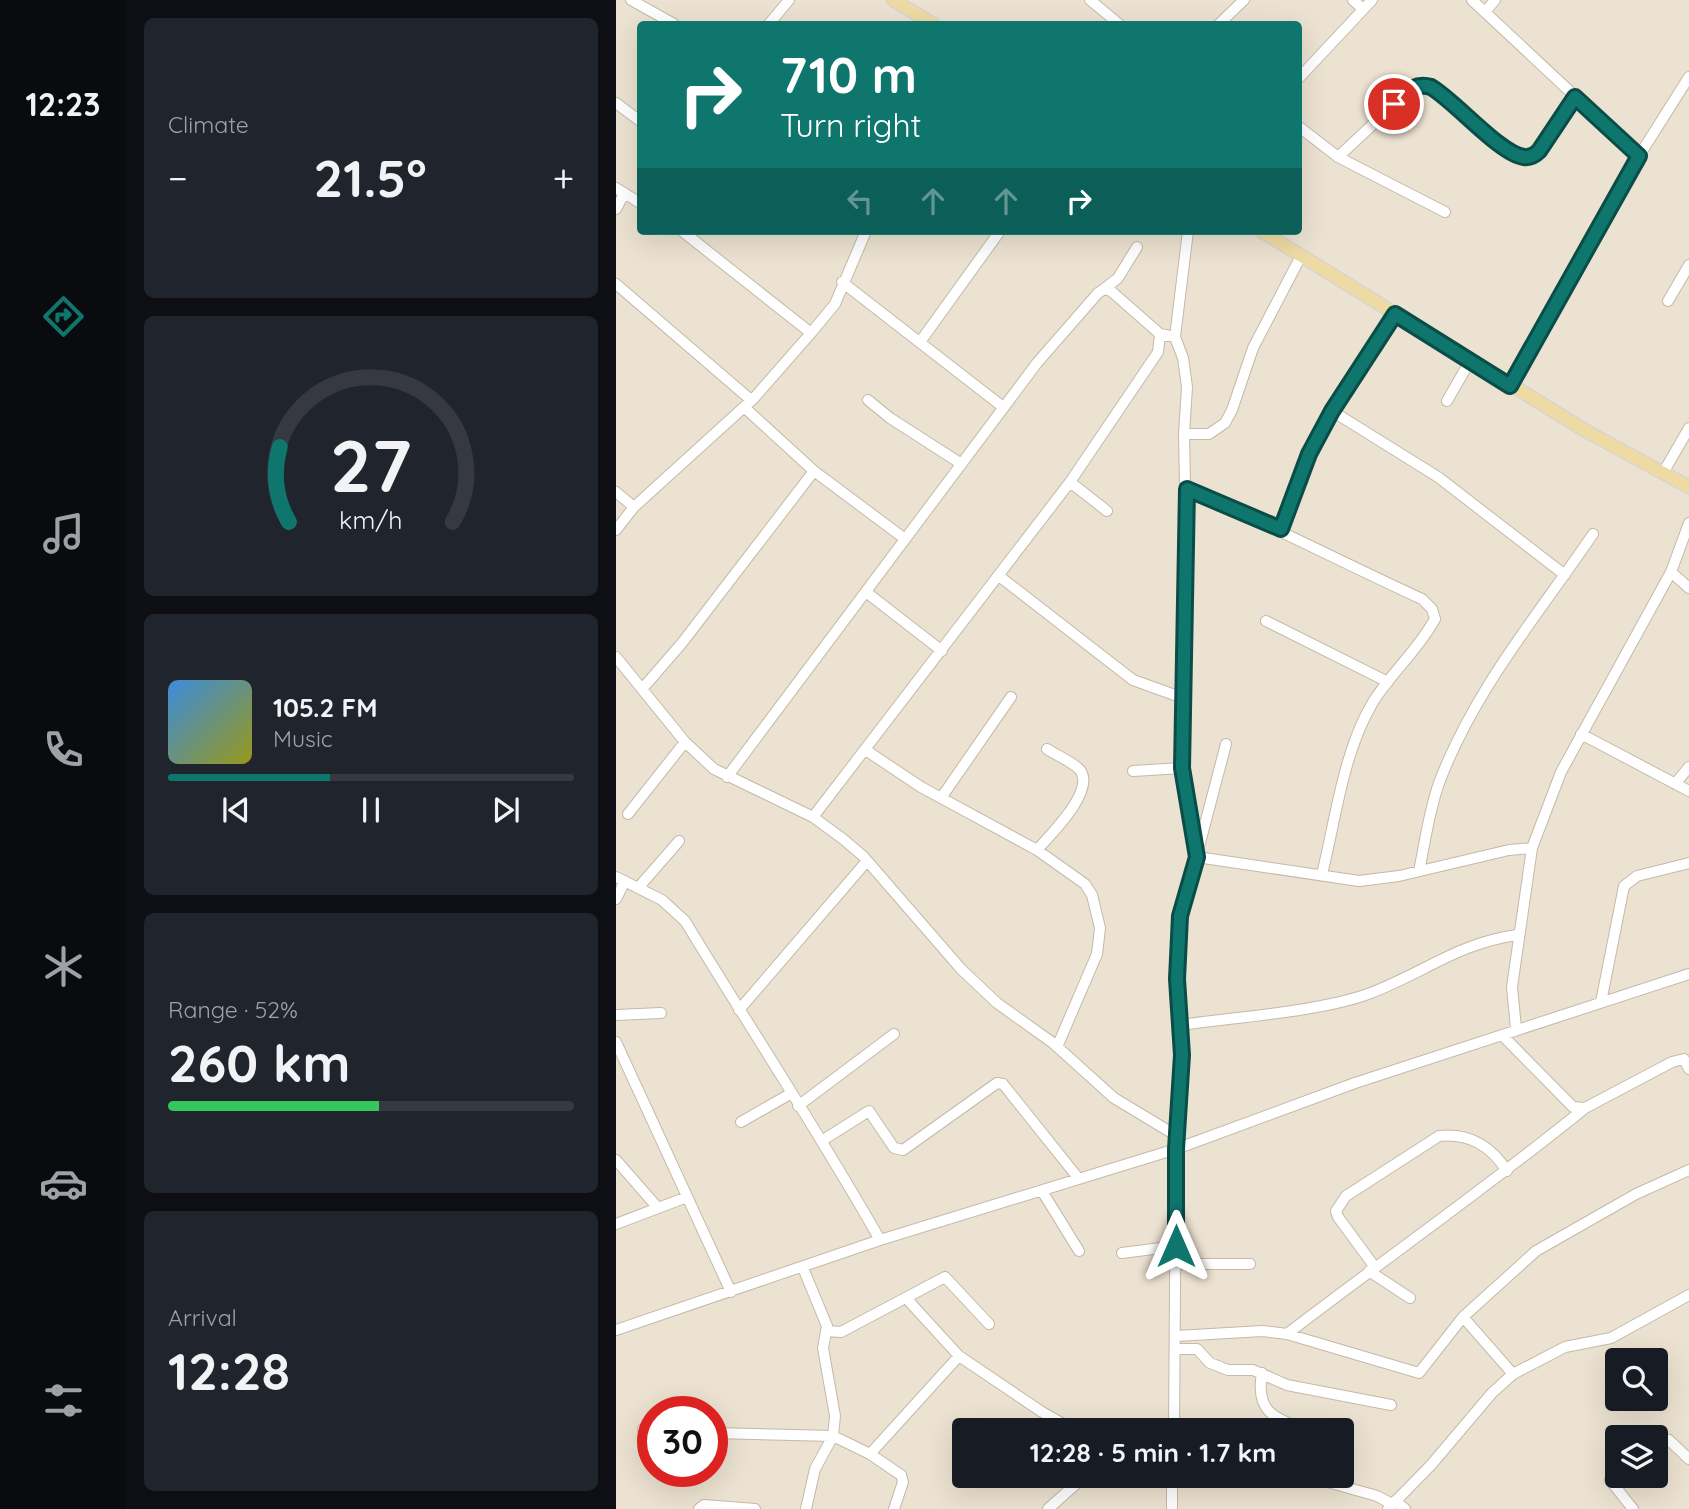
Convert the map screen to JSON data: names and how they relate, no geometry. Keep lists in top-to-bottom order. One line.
{"page":{"tabs":"12:23","tile":["Climate",["Range · 52%","260 km"],["Arrival","12:28"]],"turn":["710 m","Turn right"],"heat":["−","21.5°","+"],"song":["105.2 FM","Music"],"limit":"30","trip":"12:28 · 5 min · 1.7 km","gauge":["27","km/h"]}}
